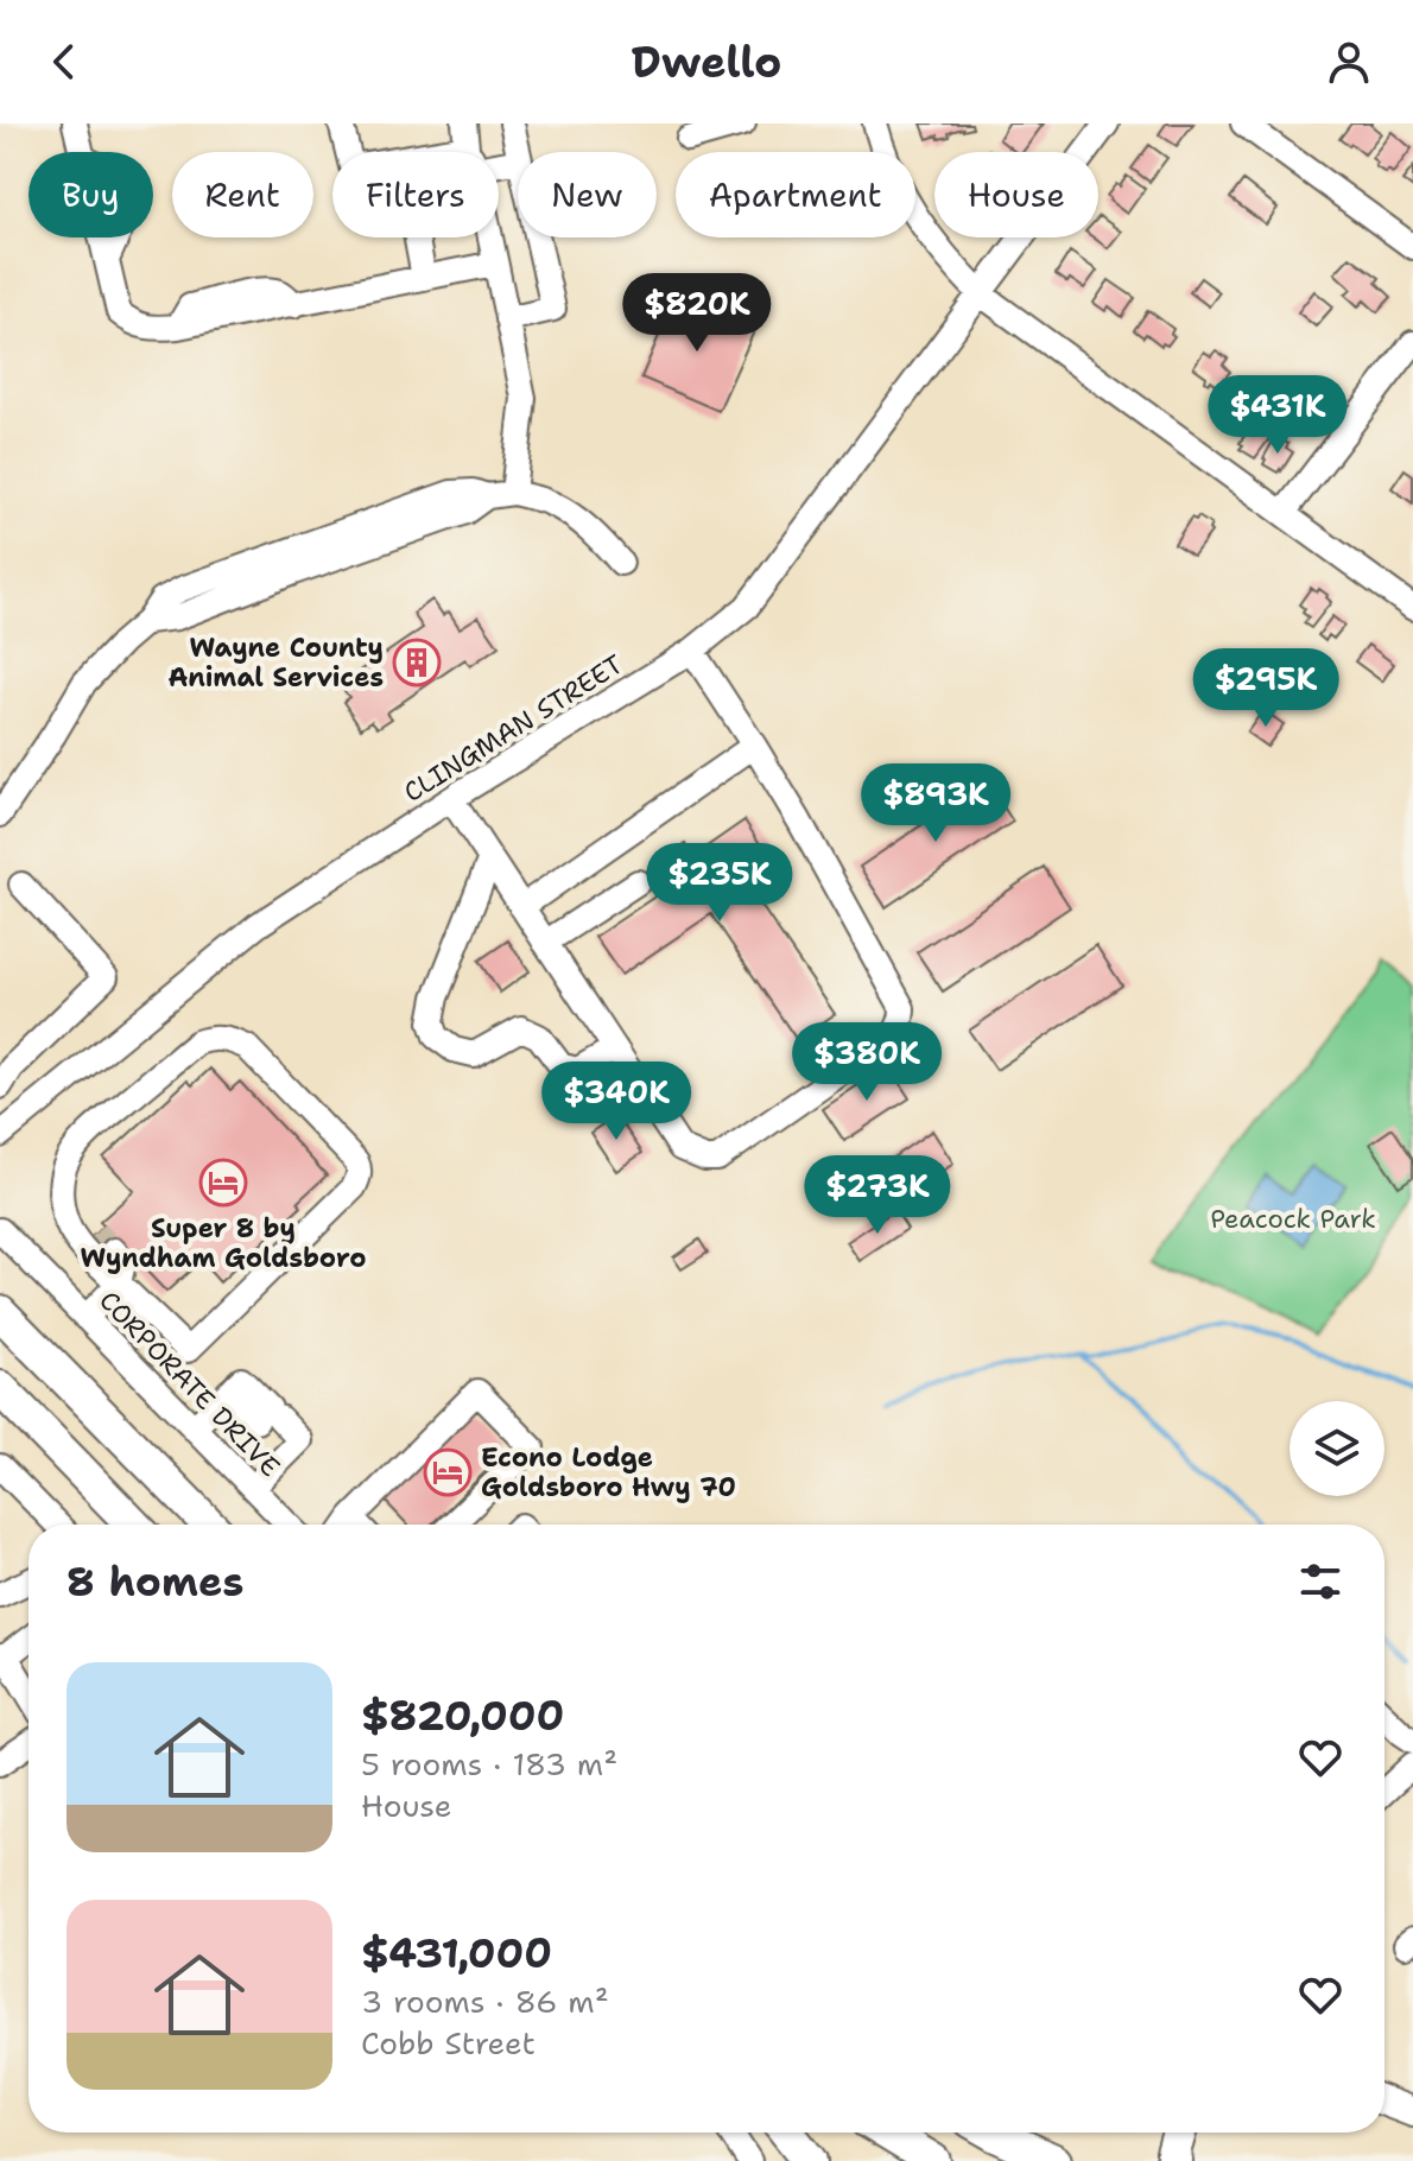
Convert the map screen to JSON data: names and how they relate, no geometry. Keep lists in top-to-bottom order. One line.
{"streets":{"street":["CLINGMAN STREET","CORPORATE DRIVE"]},"parks":["Peacock Park"],"places":{"building":["Wayne County Animal Services"],"hotel":["Super 8 by Wyndham Goldsboro","Econo Lodge Goldsboro Hwy 70"]},"page":{"header":"Dwello","chip":["Buy","Rent","Filters","New","Apartment","House"],"price":["$820K","$431K","$295K","$893K","$235K","$380K","$340K","$273K"],"heading":"8 homes","list":[{"name":"$820,000","note":"5 rooms · 183 m² · House"},{"name":"$431,000","note":"3 rooms · 86 m² · Cobb Street"}]}}
